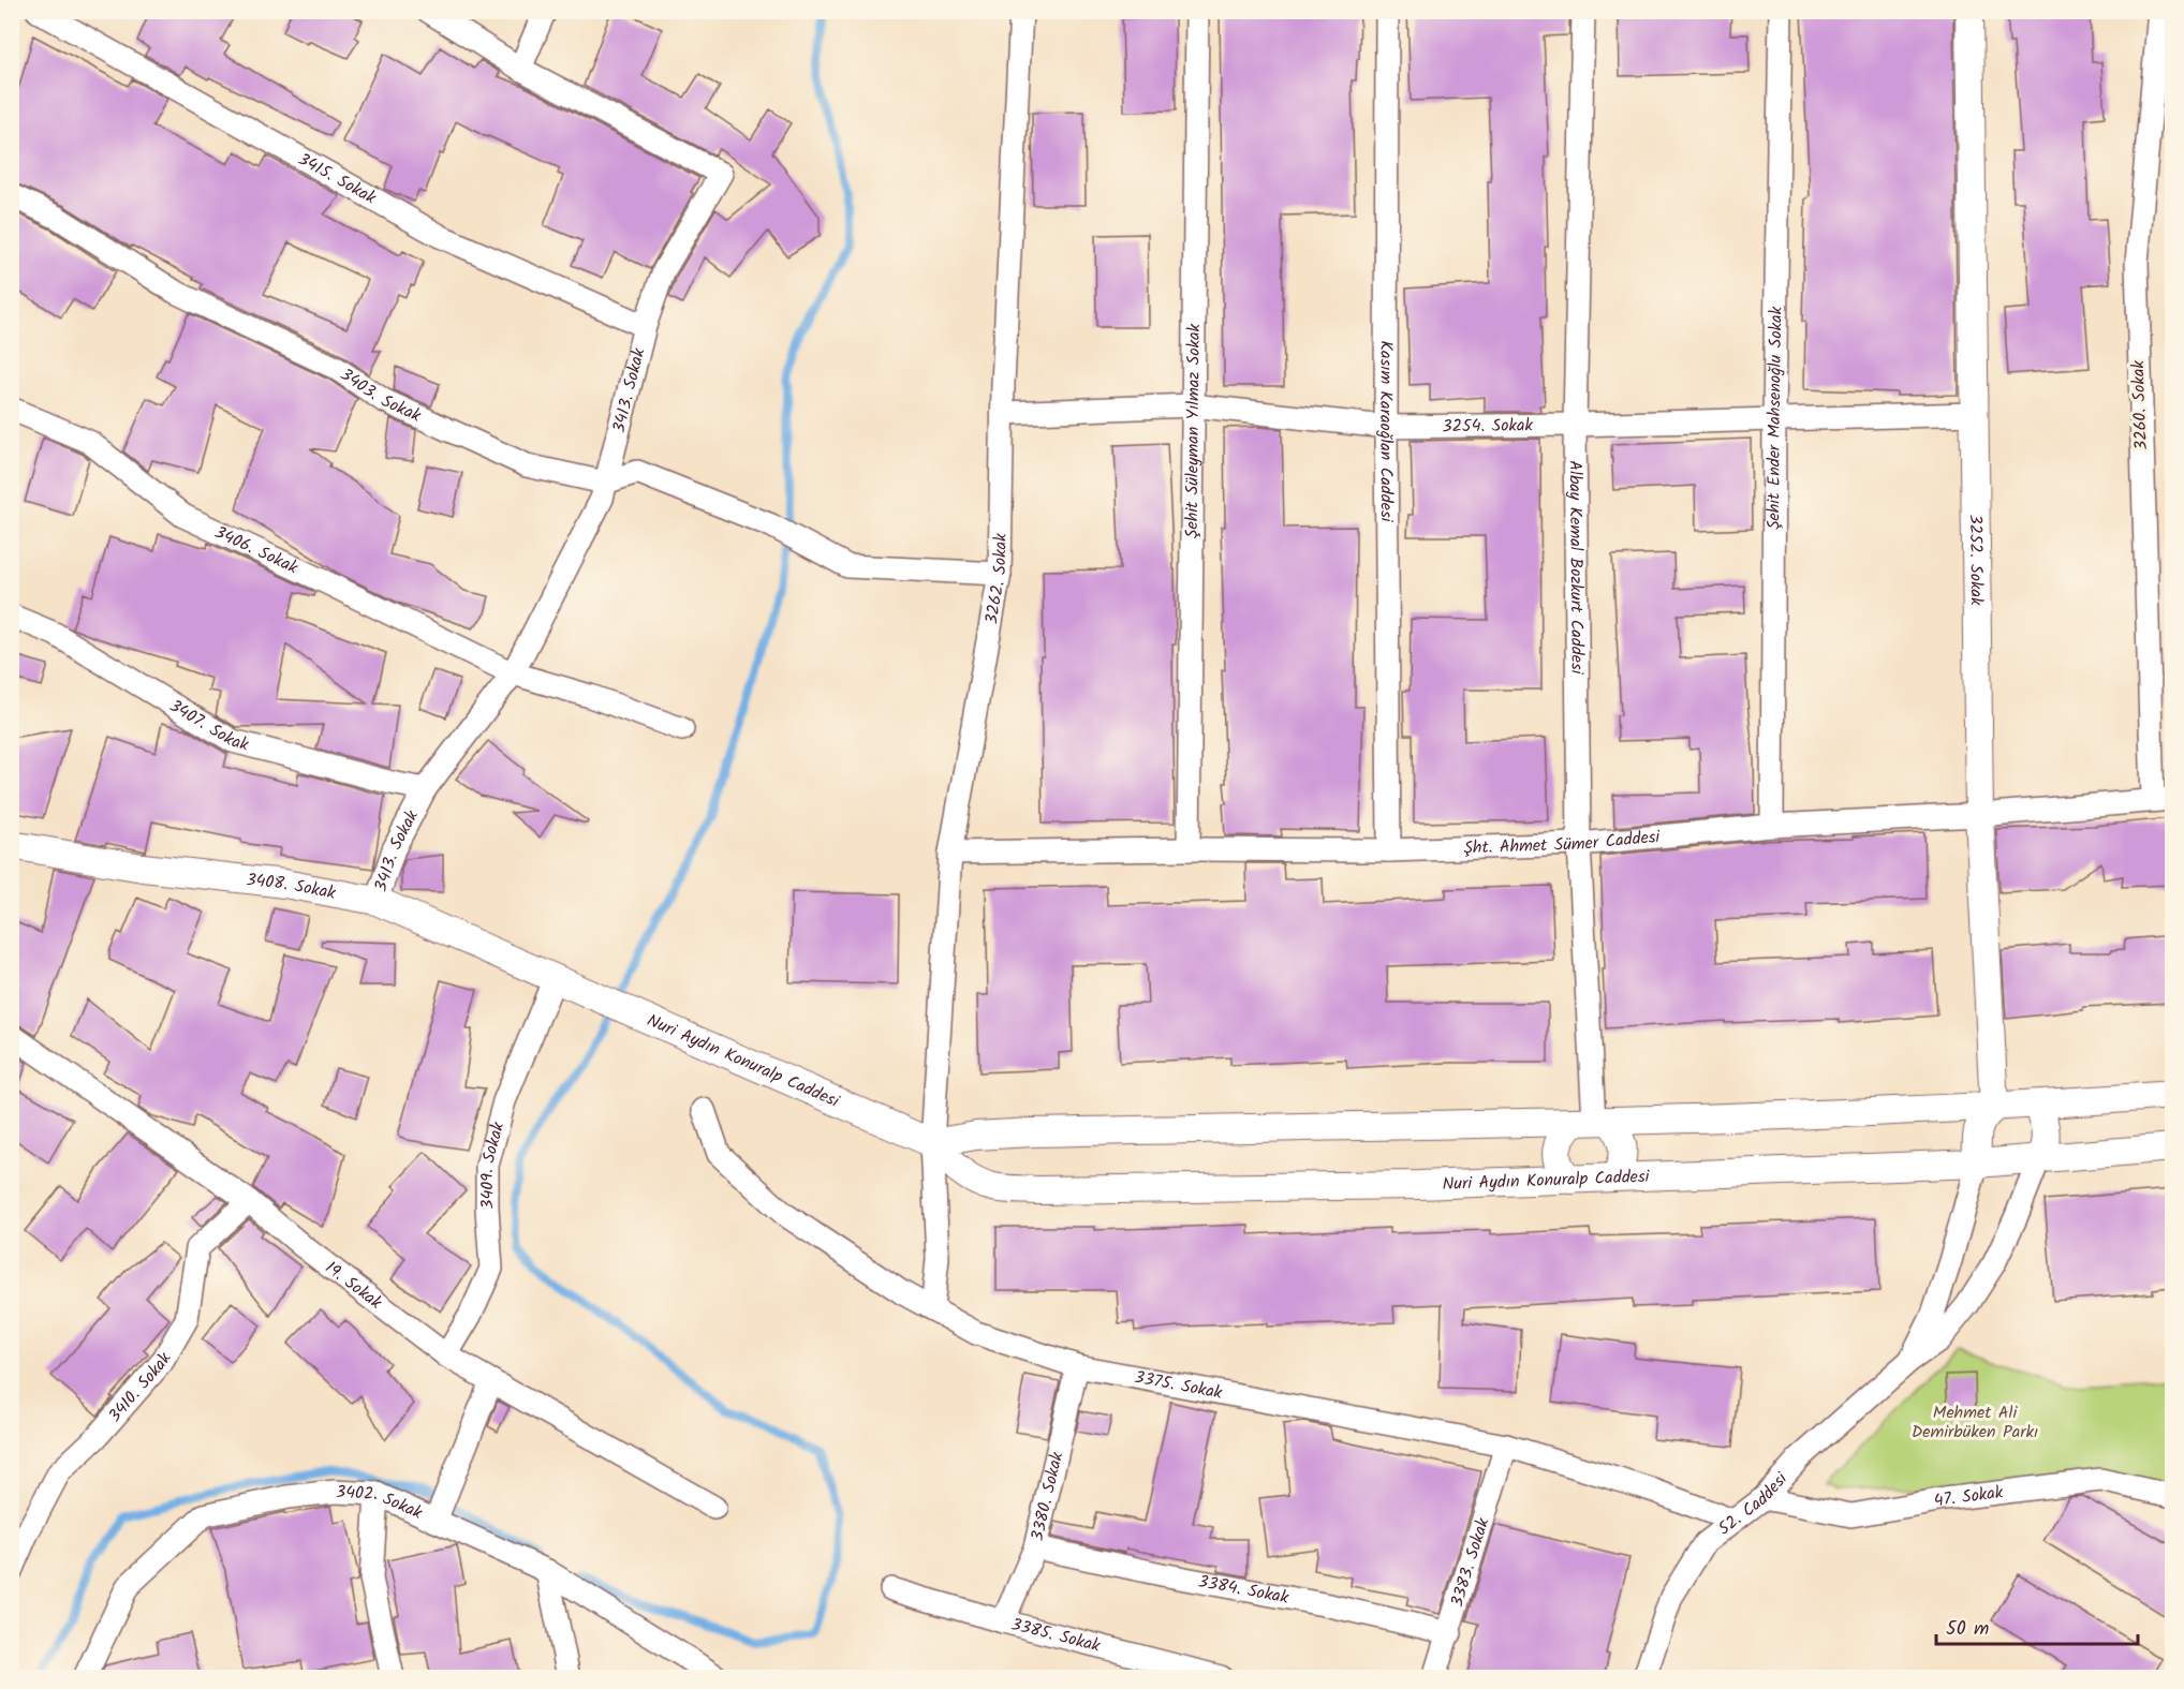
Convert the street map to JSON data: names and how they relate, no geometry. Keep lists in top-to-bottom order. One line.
{"streets":{"street":["3415. Sokak","3413. Sokak","3403. Sokak","3260. Sokak","Şehit Ender Mahsenoğlu Sokak","3254. Sokak","Şehit Süleyman Yılmaz Sokak","Kasım Karaoğlan Caddesi","3406. Sokak","3252. Sokak","Albay Kemal Bozkurt Caddesi","3262. Sokak","3407. Sokak","Şht. Ahmet Sümer Caddesi","3408. Sokak","Nuri Aydın Konuralp Caddesi","3409. Sokak","19. Sokak","3375. Sokak","3410. Sokak","3380. Sokak","47. Sokak","52. Caddesi","3402. Sokak","3383. Sokak","3384. Sokak","3385. Sokak"]},"crossings":[["3415. Sokak","3413. Sokak"],["3413. Sokak","3403. Sokak"],["3413. Sokak","3406. Sokak"],["3413. Sokak","3407. Sokak"],["3413. Sokak","3408. Sokak"],["3260. Sokak","Şht. Ahmet Sümer Caddesi"],["Şehit Ender Mahsenoğlu Sokak","3254. Sokak"],["Şehit Ender Mahsenoğlu Sokak","Şht. Ahmet Sümer Caddesi"],["3254. Sokak","Şehit Süleyman Yılmaz Sokak"],["3254. Sokak","Kasım Karaoğlan Caddesi"],["3254. Sokak","3252. Sokak"],["3254. Sokak","Albay Kemal Bozkurt Caddesi"],["3254. Sokak","3262. Sokak"],["Şehit Süleyman Yılmaz Sokak","Şht. Ahmet Sümer Caddesi"],["Kasım Karaoğlan Caddesi","Şht. Ahmet Sümer Caddesi"],["3252. Sokak","Şht. Ahmet Sümer Caddesi"],["Albay Kemal Bozkurt Caddesi","Şht. Ahmet Sümer Caddesi"],["Albay Kemal Bozkurt Caddesi","Nuri Aydın Konuralp Caddesi"],["3262. Sokak","Şht. Ahmet Sümer Caddesi"],["3262. Sokak","Nuri Aydın Konuralp Caddesi"],["3262. Sokak","3375. Sokak"],["3408. Sokak","Nuri Aydın Konuralp Caddesi"],["3408. Sokak","3409. Sokak"],["Nuri Aydın Konuralp Caddesi","3409. Sokak"],["Nuri Aydın Konuralp Caddesi","52. Caddesi"],["3409. Sokak","19. Sokak"],["19. Sokak","3410. Sokak"],["3375. Sokak","3380. Sokak"],["3375. Sokak","52. Caddesi"],["3375. Sokak","3383. Sokak"],["3380. Sokak","3384. Sokak"],["3380. Sokak","3385. Sokak"],["47. Sokak","52. Caddesi"],["3383. Sokak","3384. Sokak"]],"parks":["Mehmet Ali Demirbüken Parkı"],"scale_bar":"50 m"}
